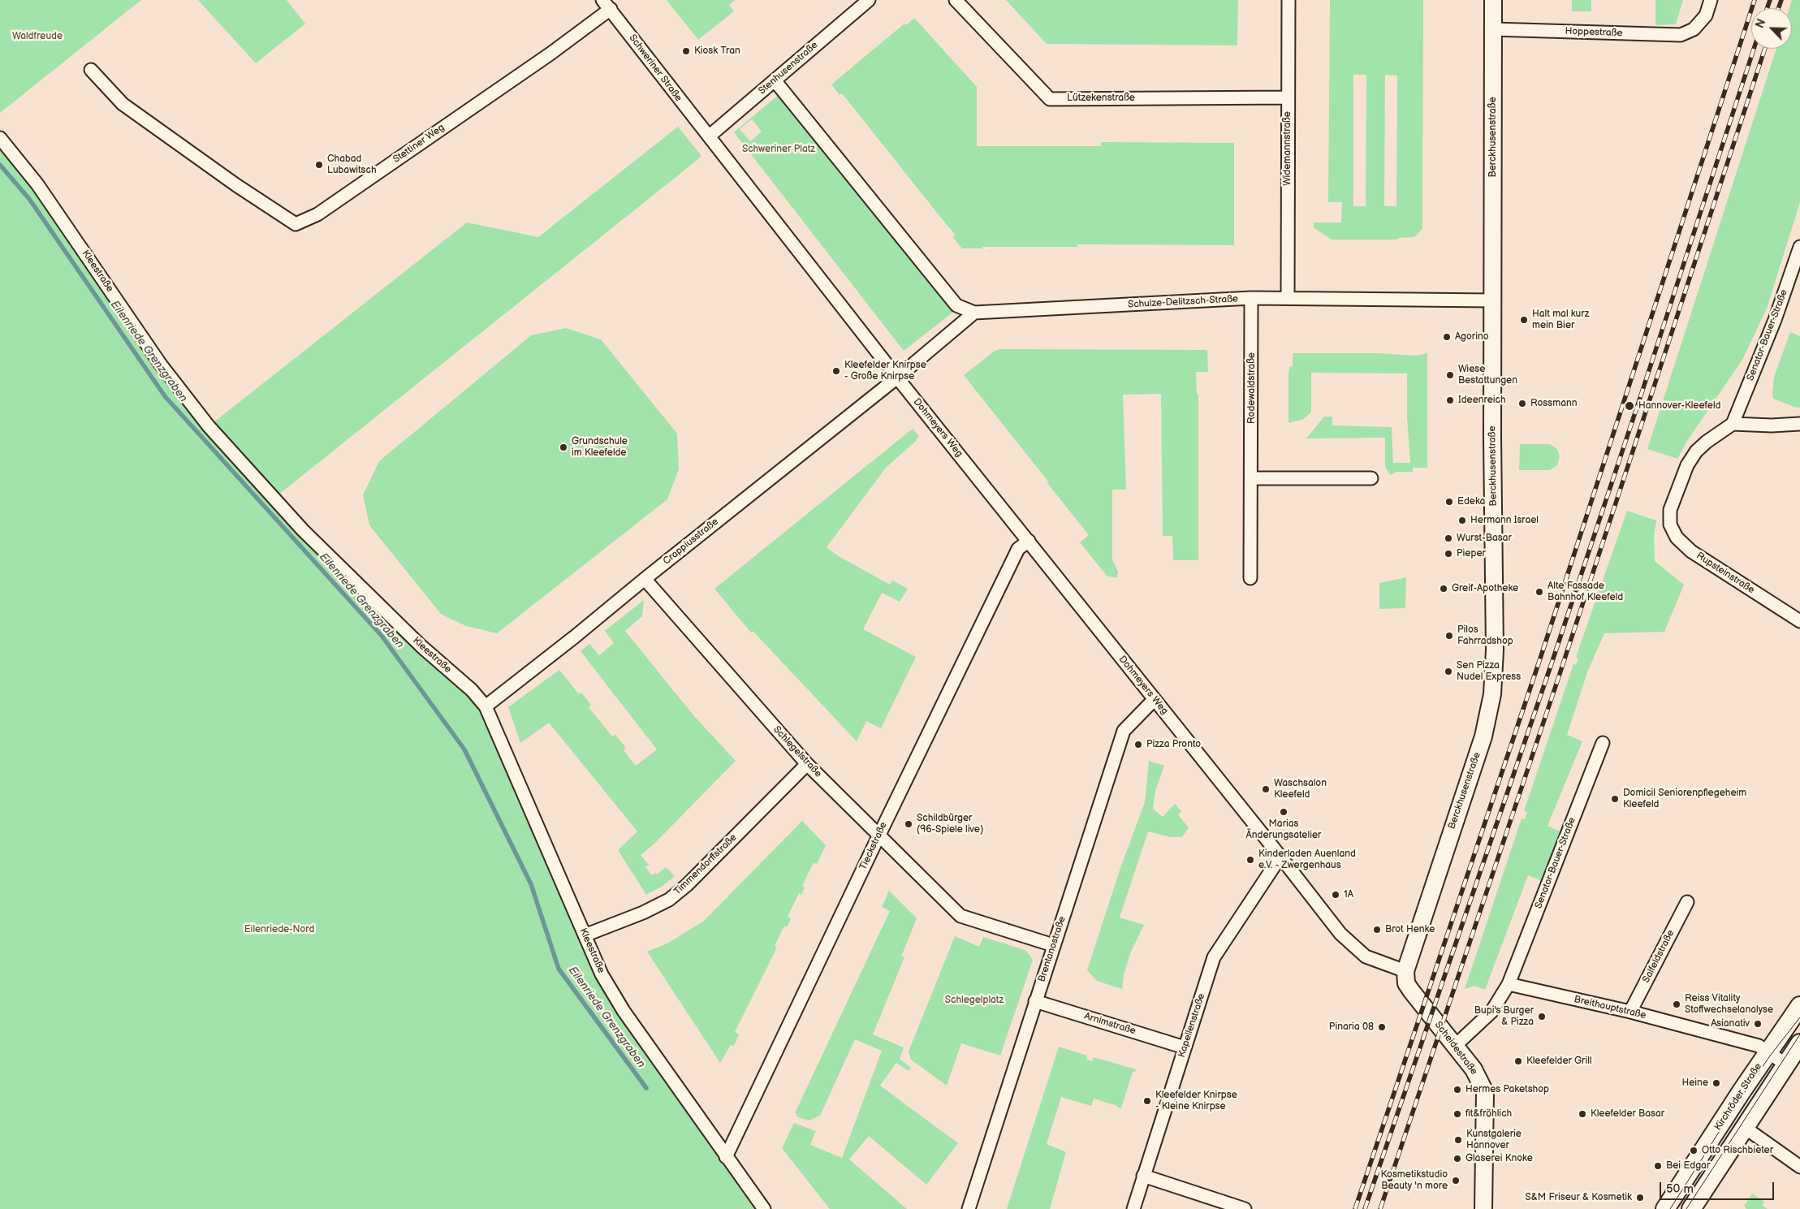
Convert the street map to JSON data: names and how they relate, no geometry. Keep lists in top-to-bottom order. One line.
{"streets":{"main road":["Kirchröder Straße"],"street":["Hoppestraße","Schweriner Straße","Stenhusenstraße","Lützekenstraße","Berckhusenstraße","Stettiner Weg","Widemannstraße","Kleestraße","Schulze-Delitzsch-Straße","Senator-Bauer-Straße","Rodewaldstraße","Dohmeyers Weg","Crappiusstraße","Rupsteinstraße","Schlegelstraße","Tieckstraße","Timmendorffstraße","Brentanostraße","Salfeldstraße","Breithauptstraße","Arnimstraße","Kapellenstraße","Scheidestraße"]},"crossings":[["Hoppestraße","Berckhusenstraße"],["Schweriner Straße","Stenhusenstraße"],["Schweriner Straße","Stettiner Weg"],["Lützekenstraße","Widemannstraße"],["Berckhusenstraße","Schulze-Delitzsch-Straße"],["Berckhusenstraße","Dohmeyers Weg"],["Berckhusenstraße","Scheidestraße"],["Widemannstraße","Schulze-Delitzsch-Straße"],["Kleestraße","Crappiusstraße"],["Kleestraße","Tieckstraße"],["Kleestraße","Timmendorffstraße"],["Schulze-Delitzsch-Straße","Rodewaldstraße"],["Senator-Bauer-Straße","Rupsteinstraße"],["Senator-Bauer-Straße","Breithauptstraße"],["Dohmeyers Weg","Crappiusstraße"],["Dohmeyers Weg","Tieckstraße"],["Dohmeyers Weg","Brentanostraße"],["Dohmeyers Weg","Kapellenstraße"],["Dohmeyers Weg","Scheidestraße"],["Crappiusstraße","Schlegelstraße"],["Schlegelstraße","Tieckstraße"],["Schlegelstraße","Timmendorffstraße"],["Schlegelstraße","Brentanostraße"],["Brentanostraße","Arnimstraße"],["Salfeldstraße","Breithauptstraße"],["Breithauptstraße","Kirchröder Straße"],["Arnimstraße","Kapellenstraße"]],"water":["Eilenriede Grenzgraben"],"parks":["Waldfreude","Schweriner Platz","Eilenriede-Nord","Schlegelplatz"],"places":["Kiosk Tran","Chabad Lubawitsch","Halt mal kurz mein Bier","Agorino","Kleefelder Knirpse - Große Knirpse","Wiese Bestattungen","Ideenreich","Rossmann","Hannover-Kleefeld","Grundschule im Kleefelde","Edeka","Hermann Israel","Wurst-Basar","Pieper","Greif-Apotheke","Alte Fassade Bahnhof Kleefeld","Pilos Fahrradshop","Sen Pizza Nudel Express","Pizza Pronto","Waschsalon Kleefeld","Domicil Seniorenpflegeheim Kleefeld","Marias Änderungsatelier","Schildbürger (96-Spiele live)","Kinderladen Auenland e.V. - Zwergenhaus","1A","Brot Henke","Reiss Vitality Stoffwechselanalyse","Bupi's Burger & Pizza","Asianativ","Pinaria 08","Kleefelder Grill","Heine","Hermes Paketshop","Kleefelder Knirpse - Kleine Knirpse","fit&fröhlich","Kleefelder Basar","Kunstgalerie Hannover","Otto Rischbieter","Glaserei Knoke","Bei Edgar","Kosmetikstudio Beauty 'n more","S&M Friseur & Kosmetik"],"scale_bar":"50 m","north":"top left"}
